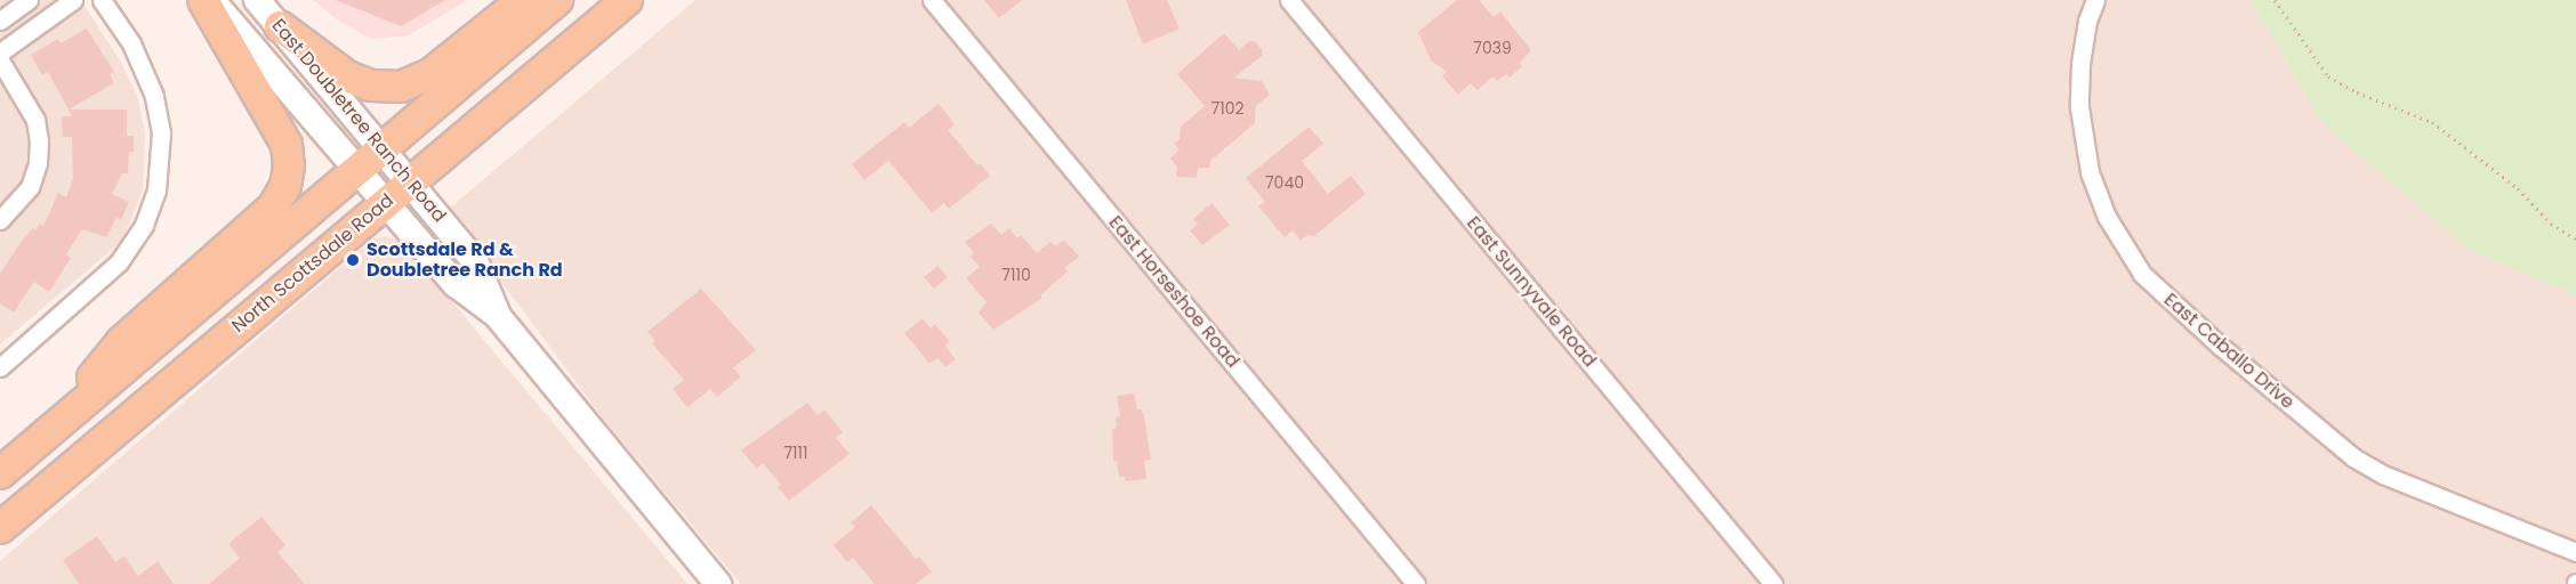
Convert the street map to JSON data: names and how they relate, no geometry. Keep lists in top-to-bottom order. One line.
{"streets":{"main road":["East Doubletree Ranch Road","North Scottsdale Road"],"street":["East Horseshoe Road","East Sunnyvale Road","East Caballo Drive"]},"crossings":[["East Doubletree Ranch Road","North Scottsdale Road"]],"places":["Scottsdale Rd & Doubletree Ranch Rd"],"house_numbers":["7039","7102","7040","7110","7111"]}
